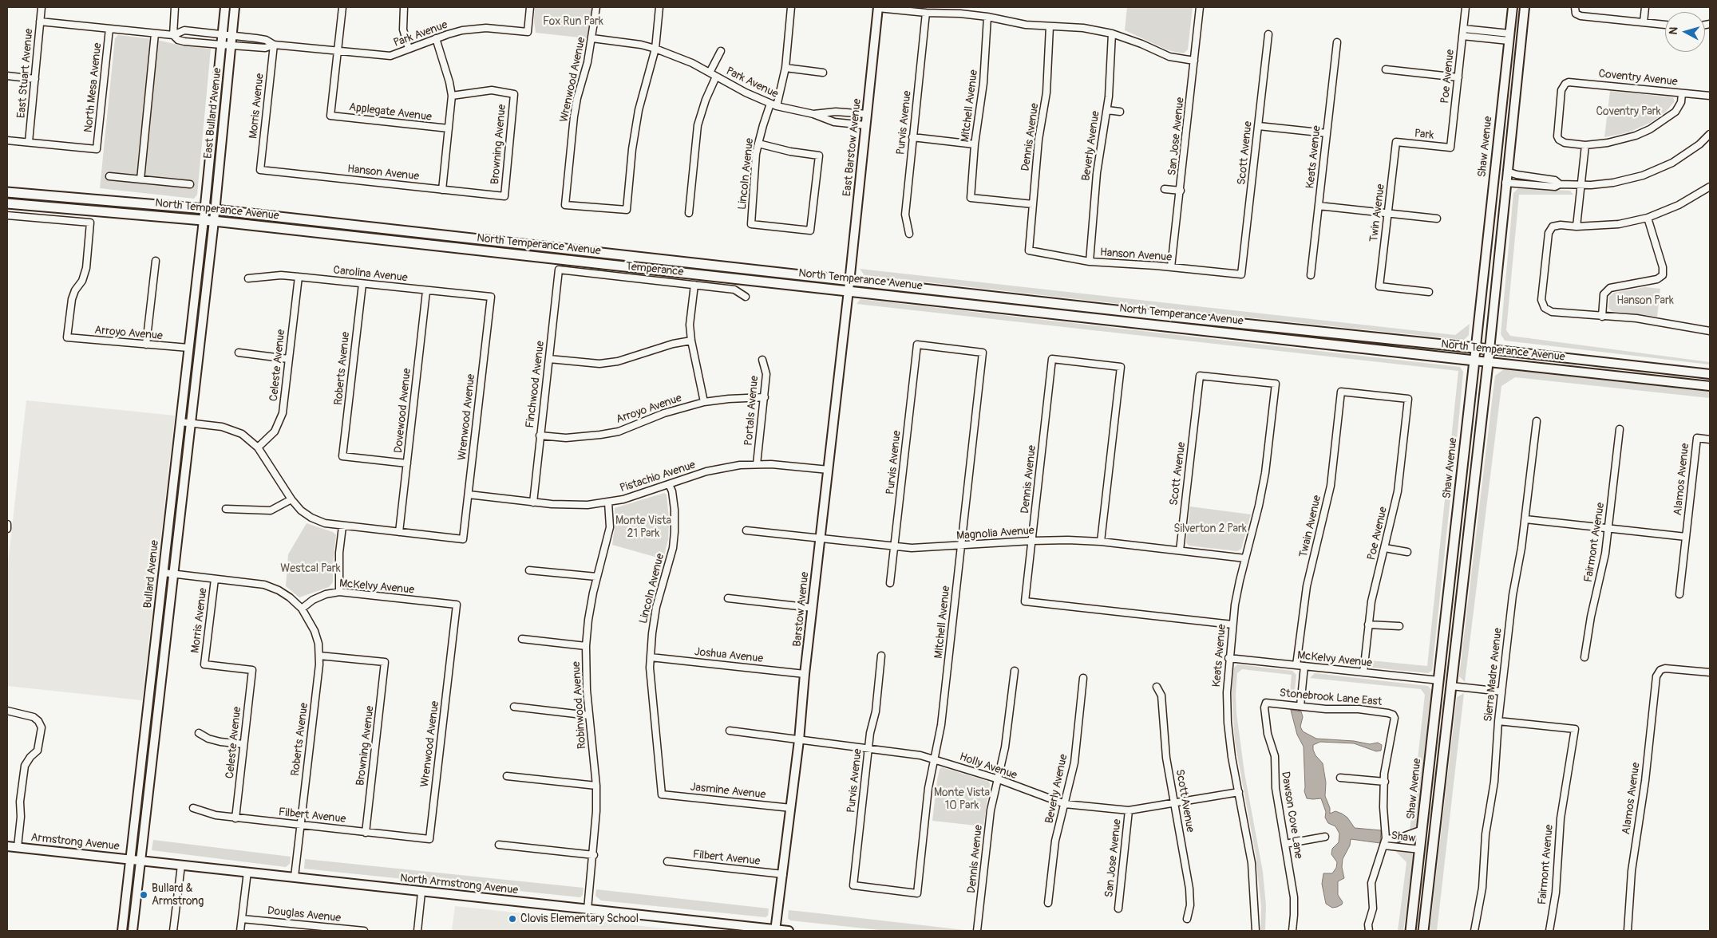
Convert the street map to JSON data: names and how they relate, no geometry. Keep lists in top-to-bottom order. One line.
{"streets":{"main road":["East Bullard Avenue","Shaw Avenue","East Barstow Avenue","North Temperance Avenue","Bullard Avenue","Barstow Avenue","Armstrong Avenue","North Armstrong Avenue"],"street":["Park Avenue","East Stuart Avenue","Poe Avenue","Coventry Avenue","Wrenwood Avenue","North Mesa Avenue","Morris Avenue","Mitchell Avenue","Applegate Avenue","Purvis Avenue","Park","San Jose Avenue","Dennis Avenue","Browning Avenue","Beverly Avenue","Scott Avenue","Keats Avenue","Hanson Avenue","Lincoln Avenue","Twin Avenue","Temperance","Carolina Avenue","Arroyo Avenue","Celeste Avenue","Roberts Avenue","Finchwood Avenue","Dovewood Avenue","Portals Avenue","Pistachio Avenue","Alamos Avenue","Twain Avenue","Magnolia Avenue","Fairmont Avenue","McKelvy Avenue","Joshua Avenue","Sierra Madre Avenue","Stonebrook Lane East","Robinwood Avenue","Holly Avenue","Jasmine Avenue","Dawson Cove Lane","Filbert Avenue","Shaw","Douglas Avenue"]},"crossings":[["Park Avenue","Wrenwood Avenue"],["Park Avenue","Morris Avenue"],["Park Avenue","Applegate Avenue"],["Park Avenue","East Bullard Avenue"],["Park Avenue","East Barstow Avenue"],["Park Avenue","Lincoln Avenue"],["East Stuart Avenue","North Mesa Avenue"],["Poe Avenue","Park"],["Poe Avenue","Twain Avenue"],["Poe Avenue","McKelvy Avenue"],["Wrenwood Avenue","Carolina Avenue"],["Wrenwood Avenue","Dovewood Avenue"],["Wrenwood Avenue","Pistachio Avenue"],["Wrenwood Avenue","McKelvy Avenue"],["Wrenwood Avenue","Filbert Avenue"],["Morris Avenue","Hanson Avenue"],["Morris Avenue","Celeste Avenue"],["Mitchell Avenue","Purvis Avenue"],["Mitchell Avenue","Dennis Avenue"],["Mitchell Avenue","Magnolia Avenue"],["Mitchell Avenue","Holly Avenue"],["East Bullard Avenue","North Temperance Avenue"],["East Bullard Avenue","Bullard Avenue"],["Purvis Avenue","Magnolia Avenue"],["Purvis Avenue","Holly Avenue"],["Park","Twin Avenue"],["San Jose Avenue","Hanson Avenue"],["San Jose Avenue","Holly Avenue"],["Dennis Avenue","Keats Avenue"],["Dennis Avenue","Hanson Avenue"],["Dennis Avenue","Magnolia Avenue"],["Dennis Avenue","Holly Avenue"],["Browning Avenue","Hanson Avenue"],["Browning Avenue","Roberts Avenue"],["Browning Avenue","Filbert Avenue"],["Beverly Avenue","Hanson Avenue"],["Beverly Avenue","Holly Avenue"],["Shaw Avenue","North Temperance Avenue"],["Shaw Avenue","McKelvy Avenue"],["Shaw Avenue","Shaw"],["East Barstow Avenue","North Temperance Avenue"],["East Barstow Avenue","Barstow Avenue"],["Scott Avenue","Keats Avenue"],["Scott Avenue","Hanson Avenue"],["Scott Avenue","Magnolia Avenue"],["Scott Avenue","Holly Avenue"],["Keats Avenue","Magnolia Avenue"],["Keats Avenue","McKelvy Avenue"],["Keats Avenue","Holly Avenue"],["Lincoln Avenue","Pistachio Avenue"],["Lincoln Avenue","Joshua Avenue"],["Lincoln Avenue","Jasmine Avenue"],["North Temperance Avenue","Bullard Avenue"],["North Temperance Avenue","Barstow Avenue"],["Temperance","Finchwood Avenue"],["Carolina Avenue","Celeste Avenue"],["Carolina Avenue","Roberts Avenue"],["Carolina Avenue","Dovewood Avenue"],["Arroyo Avenue","Finchwood Avenue"],["Arroyo Avenue","Portals Avenue"],["Arroyo Avenue","Bullard Avenue"],["Celeste Avenue","Filbert Avenue"],["Roberts Avenue","Dovewood Avenue"],["Roberts Avenue","McKelvy Avenue"],["Roberts Avenue","Filbert Avenue"],["Roberts Avenue","North Armstrong Avenue"],["Finchwood Avenue","Pistachio Avenue"],["Portals Avenue","Pistachio Avenue"],["Pistachio Avenue","Barstow Avenue"],["Pistachio Avenue","Robinwood Avenue"],["Twain Avenue","McKelvy Avenue"],["Magnolia Avenue","Barstow Avenue"],["Fairmont Avenue","Sierra Madre Avenue"],["Bullard Avenue","Armstrong Avenue"],["Bullard Avenue","North Armstrong Avenue"],["Barstow Avenue","Joshua Avenue"],["Barstow Avenue","Holly Avenue"],["Barstow Avenue","Jasmine Avenue"],["Barstow Avenue","Filbert Avenue"],["Barstow Avenue","North Armstrong Avenue"],["Stonebrook Lane East","Dawson Cove Lane"],["Robinwood Avenue","North Armstrong Avenue"],["Armstrong Avenue","North Armstrong Avenue"]],"parks":["Fox Run Park","Coventry Park","Hanson Park","Monte Vista 21 Park","Silverton 2 Park","Westcal Park","Monte Vista 10 Park"],"places":["Bullard & Armstrong","Clovis Elementary School"],"north":"left"}
